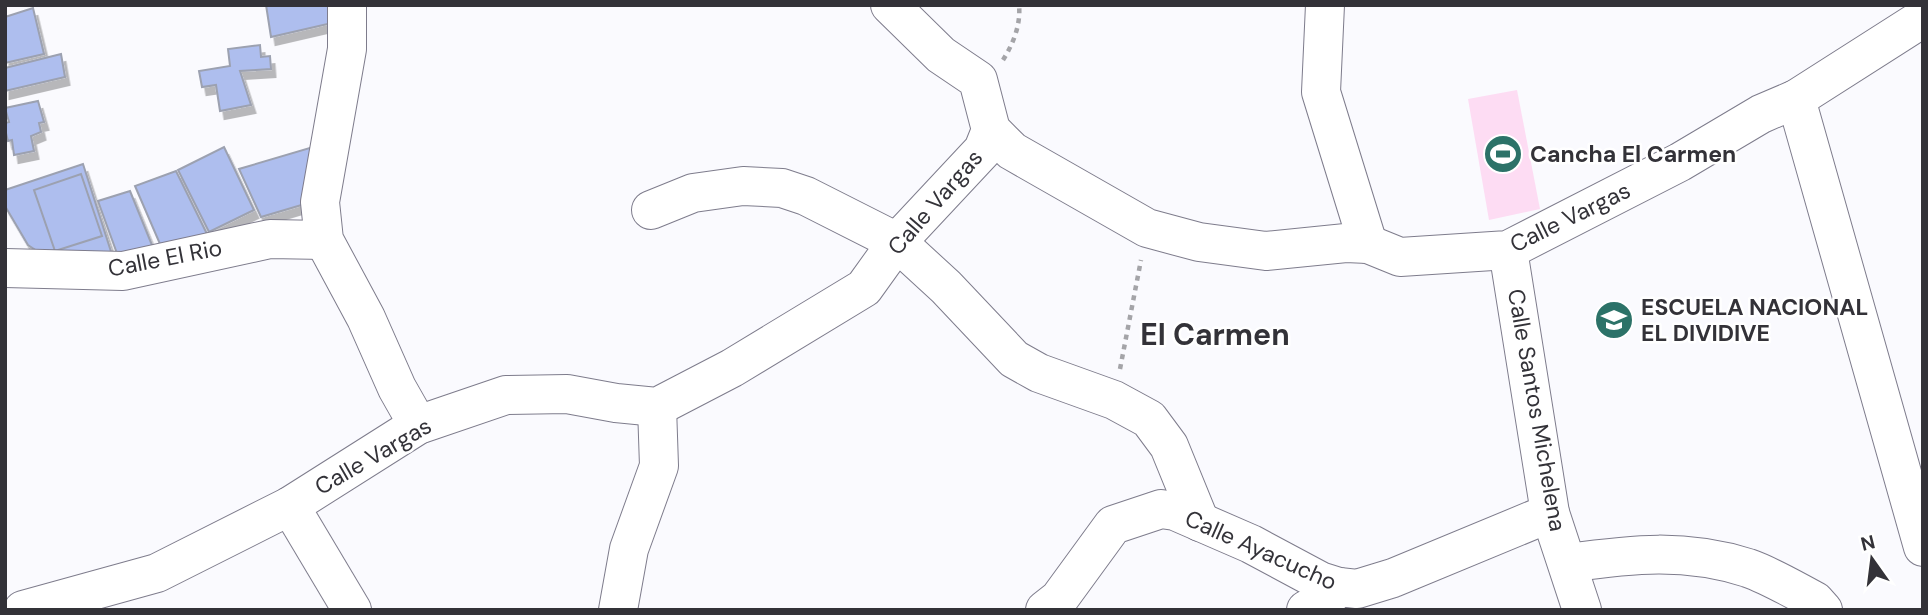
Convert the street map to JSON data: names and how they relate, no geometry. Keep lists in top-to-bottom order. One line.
{"streets":{"street":["Calle Vargas","Calle El Rio","Calle Santos Michelena","Calle Ayacucho"]},"crossings":[["Calle Vargas","Calle Santos Michelena"],["Calle Santos Michelena","Calle Ayacucho"]],"districts":["El Carmen"],"places":{"sports":["Cancha El Carmen"],"school or university":["ESCUELA NACIONAL EL DIVIDIVE"]},"north":"top"}
